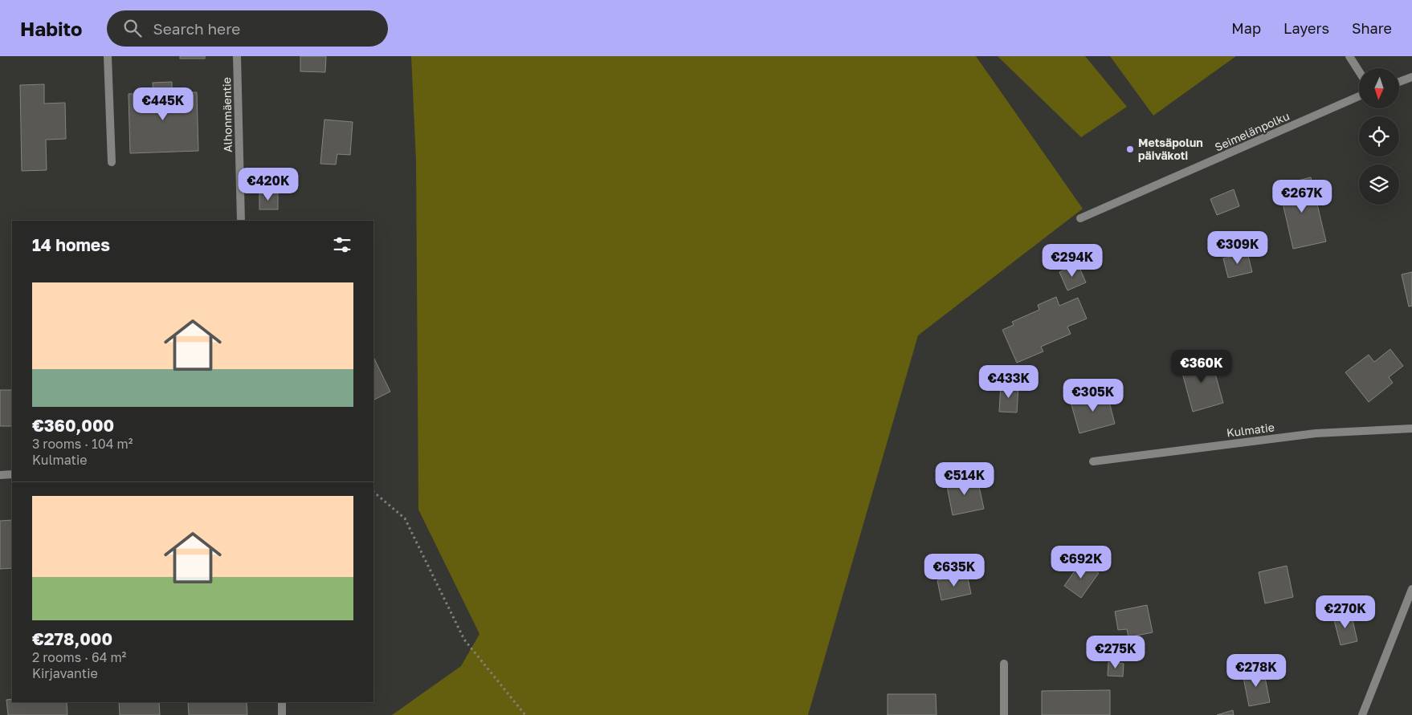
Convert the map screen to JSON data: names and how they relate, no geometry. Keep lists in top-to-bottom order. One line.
{"streets":{"street":["Alhonmäentie","Seimelänpolku","Kulmatie"]},"places":["Metsäpolun päiväkoti"],"north":"bottom","page":{"header":"Habito","search":"Search here","nav":["Map","Layers","Share"],"price":["€445K","€420K","€267K","€309K","€294K","€360K","€433K","€305K","€514K","€692K","€635K","€270K","€275K","€278K"],"heading":"14 homes","list":[{"name":"€360,000","note":"3 rooms · 104 m² · Kulmatie"},{"name":"€278,000","note":"2 rooms · 64 m² · Kirjavantie"}]}}
